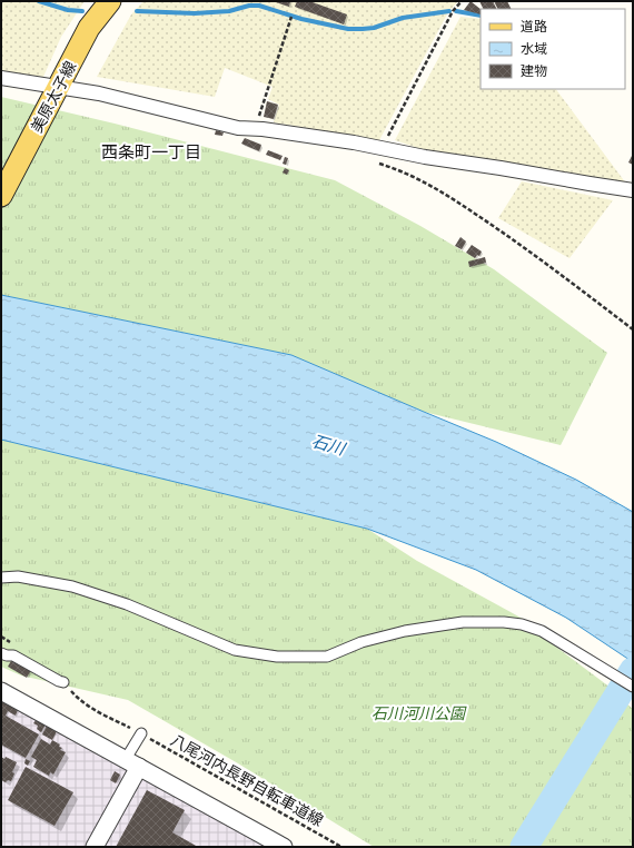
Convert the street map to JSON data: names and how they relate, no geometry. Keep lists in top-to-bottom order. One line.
{"streets":{"main road":["美原太子線"],"path":["八尾河内長野自転車道線"]},"districts":["西条町一丁目"],"water":["石川"],"parks":["石川河川公園"],"legend":["道路","水域","建物"]}
